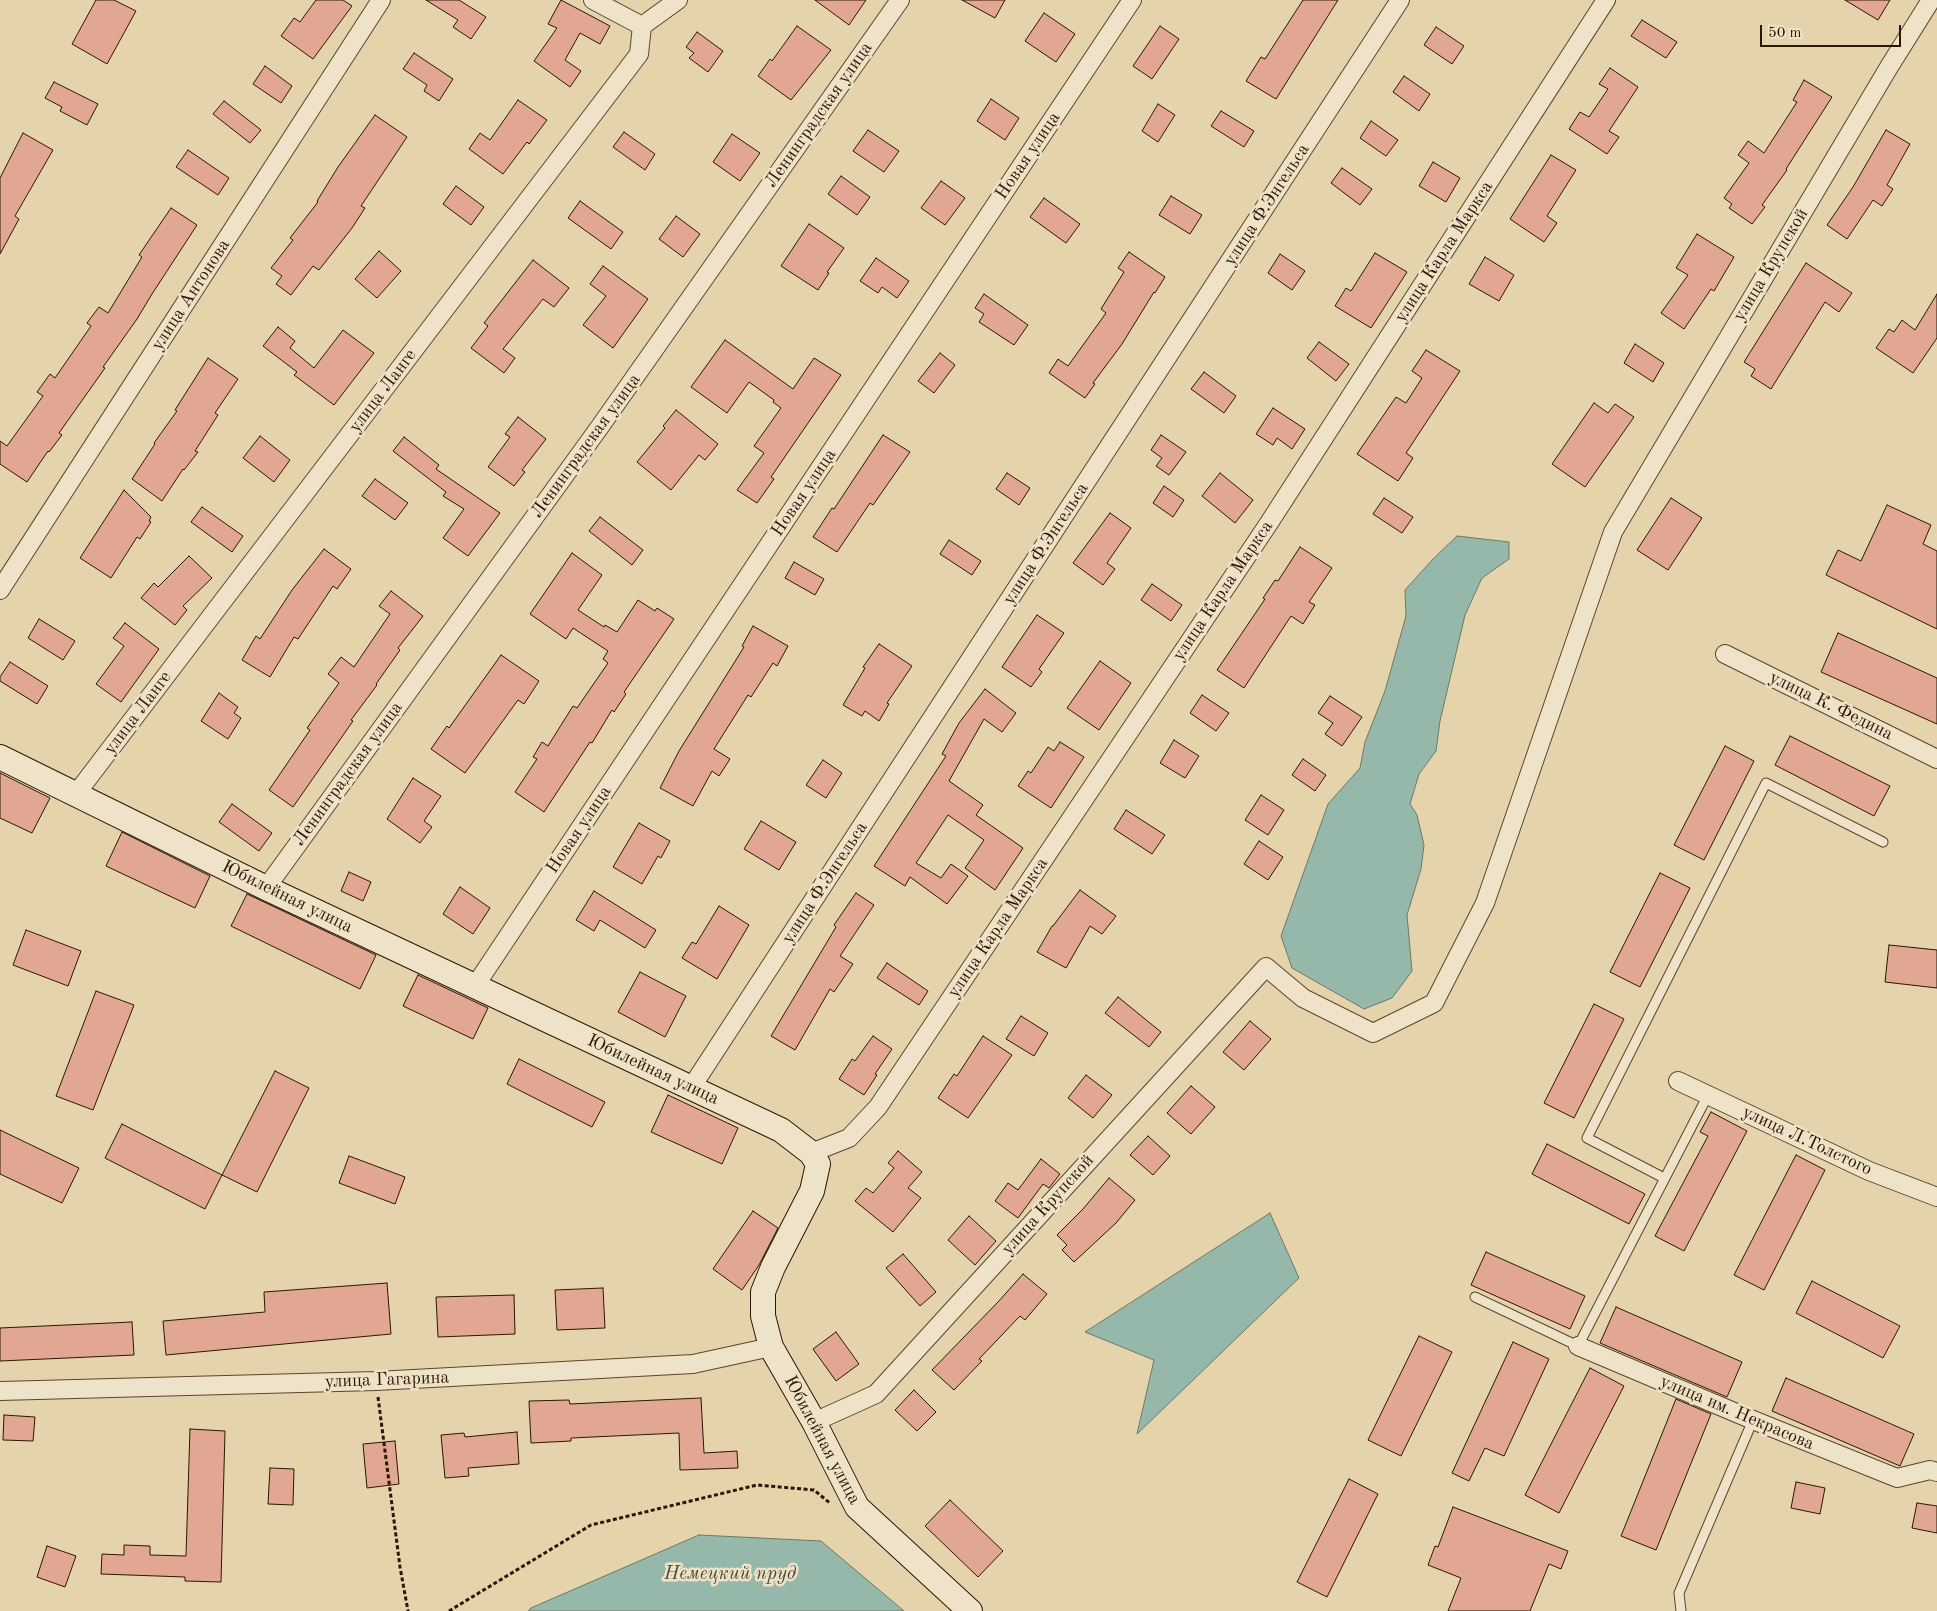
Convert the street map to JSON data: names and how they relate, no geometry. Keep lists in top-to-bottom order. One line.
{"streets":{"street":["Ленинградская улица","Новая улица","улица Ф.Энгельса","улица Карла Маркса","улица Крупской","улица Антонова","улица Ланге","улица К. Федина","Юбилейная улица","улица Л.Толстого","улица Гагарина","улица им. Некрасова"]},"crossings":[["Ленинградская улица","Юбилейная улица"],["Новая улица","Юбилейная улица"],["улица Ф.Энгельса","Юбилейная улица"],["улица Карла Маркса","Юбилейная улица"],["улица Крупской","Юбилейная улица"],["улица Ланге","Юбилейная улица"],["Юбилейная улица","улица Гагарина"]],"water":["Немецкий пруд"],"scale_bar":"50 m"}
